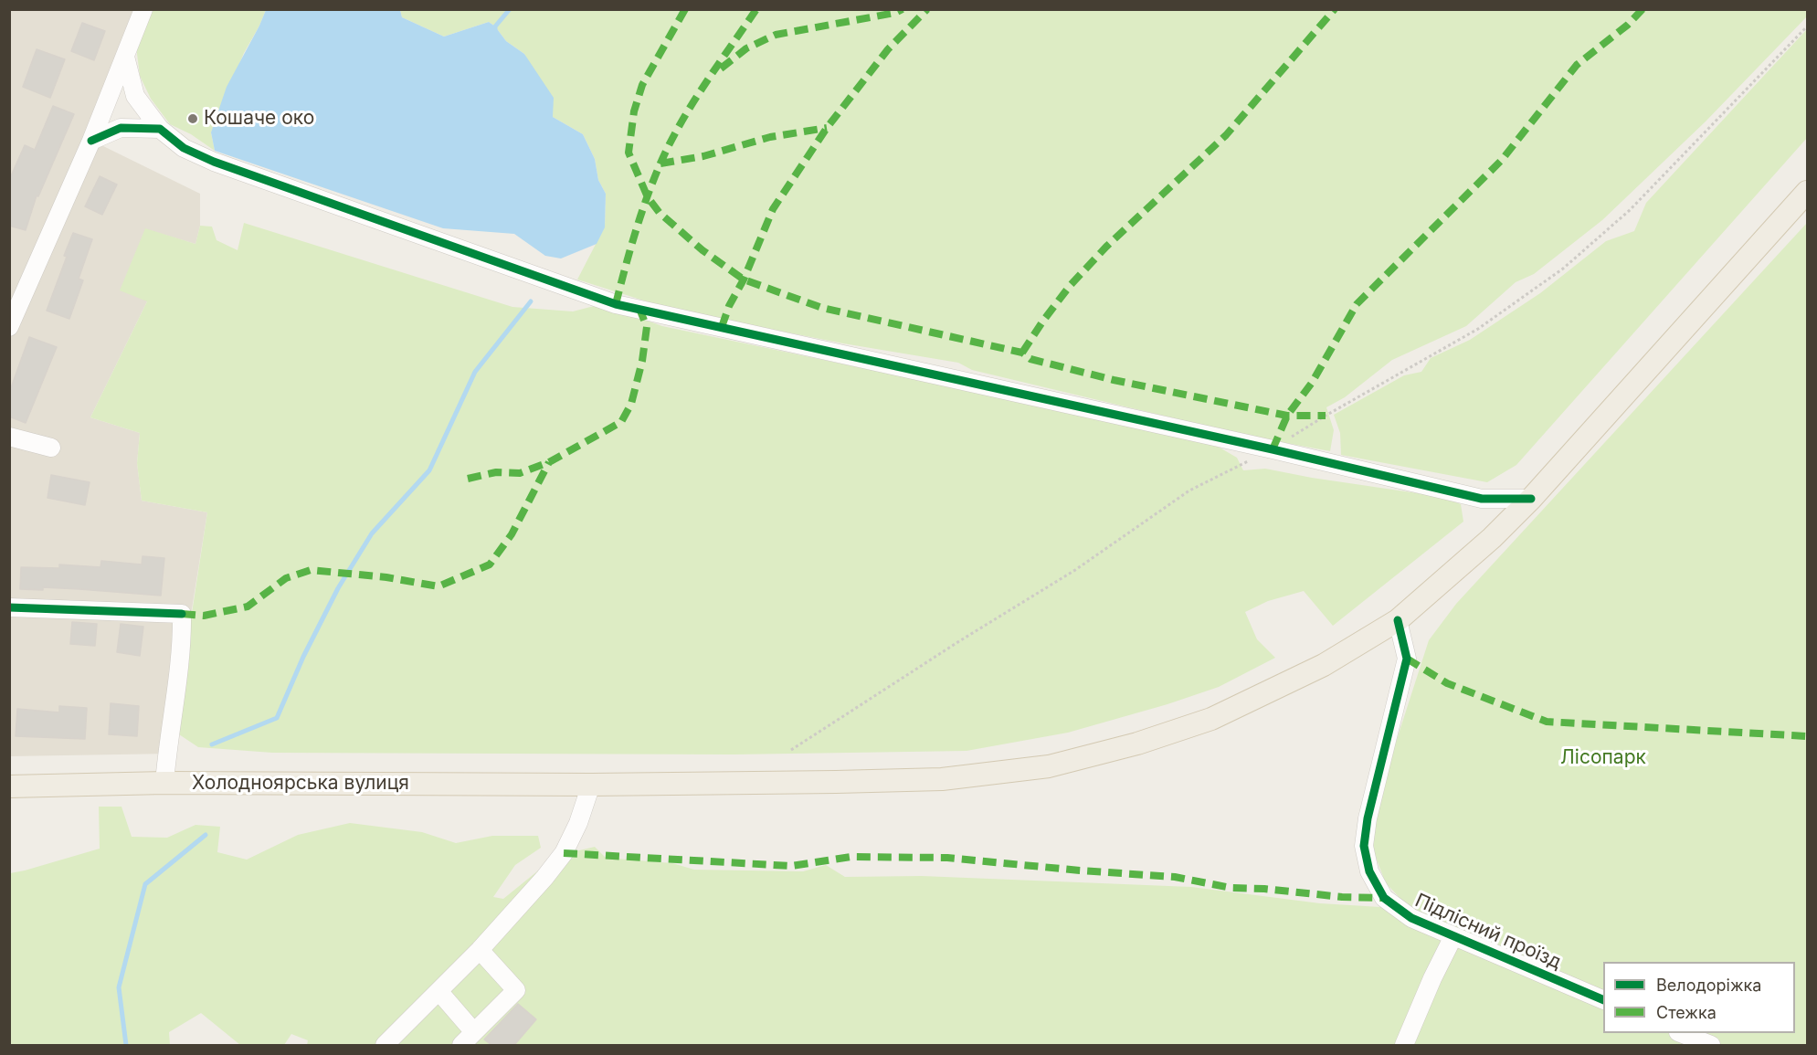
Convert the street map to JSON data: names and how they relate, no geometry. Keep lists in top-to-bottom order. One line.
{"streets":{"main road":["Холодноярська вулиця"],"street":["Підлісний проїзд"]},"crossings":[["Холодноярська вулиця","Підлісний проїзд"]],"parks":["Лісопарк"],"places":["Кошаче око"],"legend":["Велодоріжка","Стежка"]}
